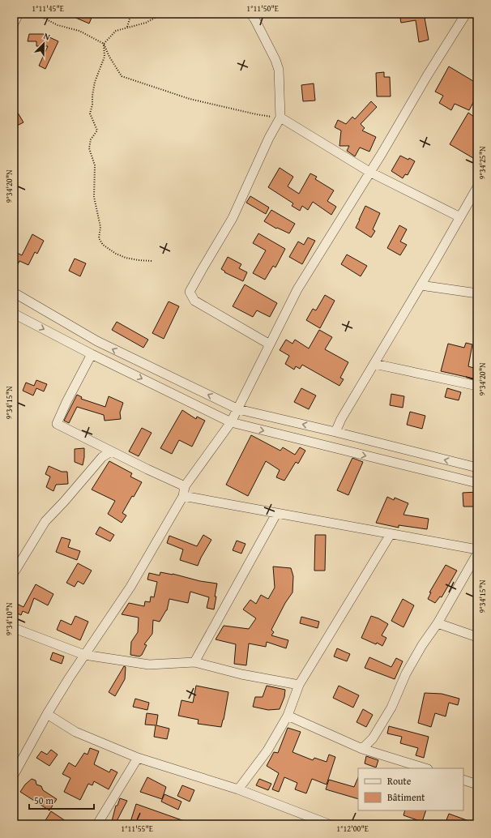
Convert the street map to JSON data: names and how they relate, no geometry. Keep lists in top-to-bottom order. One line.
{"legend":["Route","Bâtiment"],"scale_bar":"50 m","north":"top right","coordinates":["1°11'45\"E","1°11'50\"E","9°34'25\"N","9°34'20\"N","9°34'15\"N","9°34'10\"N","1°11'55\"E","1°12'00\"E"]}
